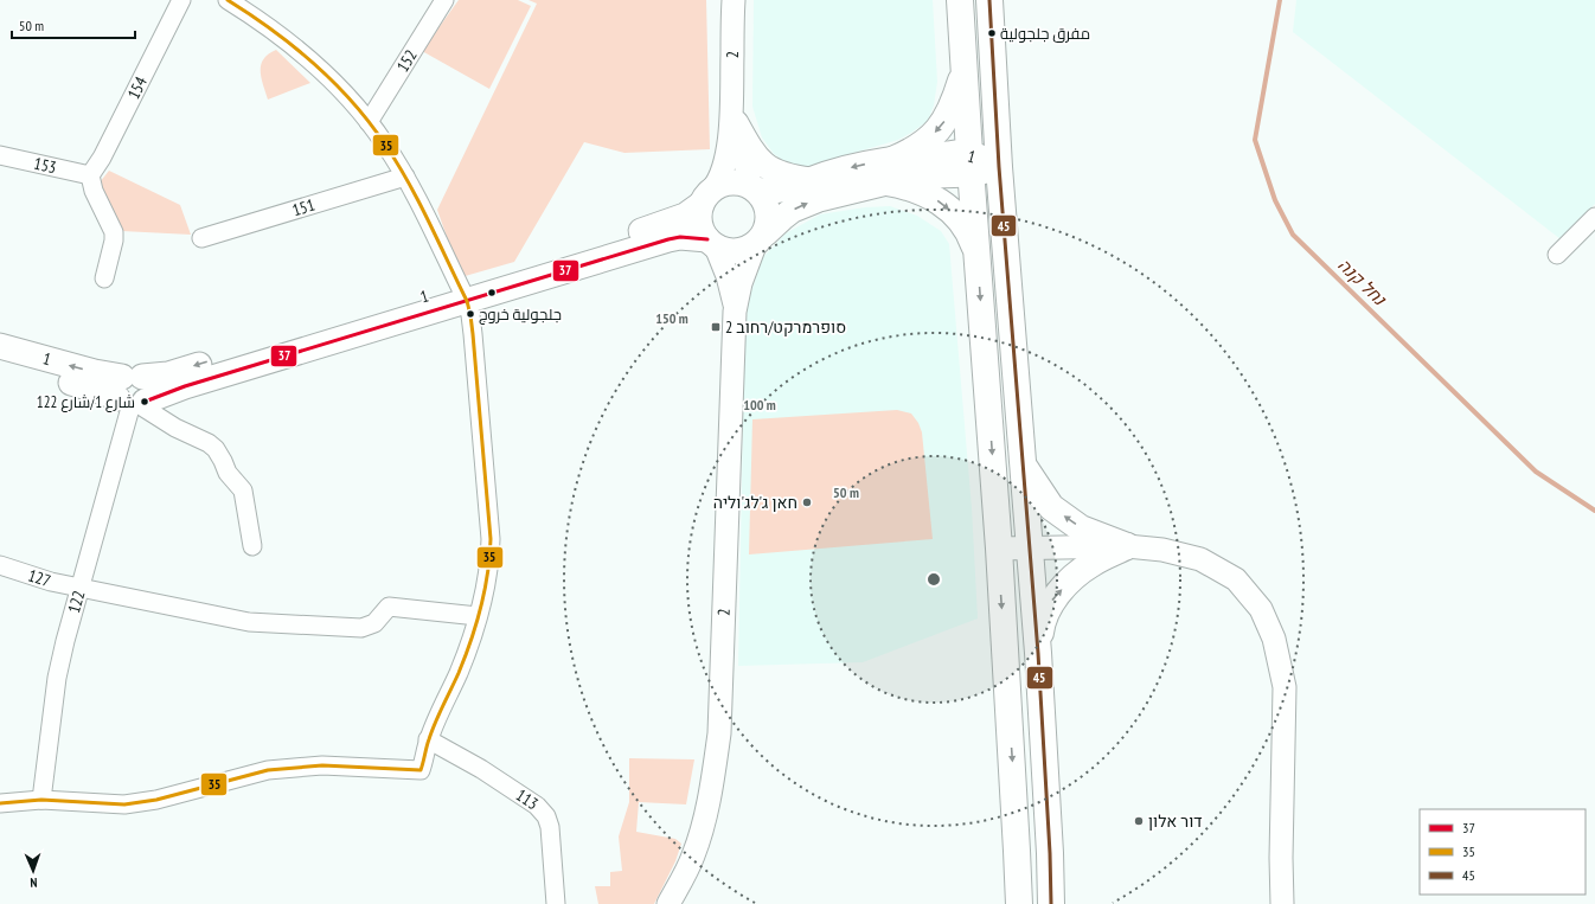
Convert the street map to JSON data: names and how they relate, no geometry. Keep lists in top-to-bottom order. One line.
{"streets":{"main road":["1"],"street":["2","152","154","153","151","127","122","113"]},"crossings":[["2","1"],["154","153"],["1","122"],["127","122"]],"water":["נחל קנה"],"places":{"other":["مفرق جلجولية","جلجولية خروج","شارع 1/شارع 122","חאן ג'לג'וליה","דור אלון"],"transit":["סופרמרקט/רחוב 2"]},"lines":["transit line 35","transit line 45","transit line 37"],"legend":["37","35","45"],"scale_bar":"50 m","north":"bottom","rings":["150 m","100 m","50 m"]}
